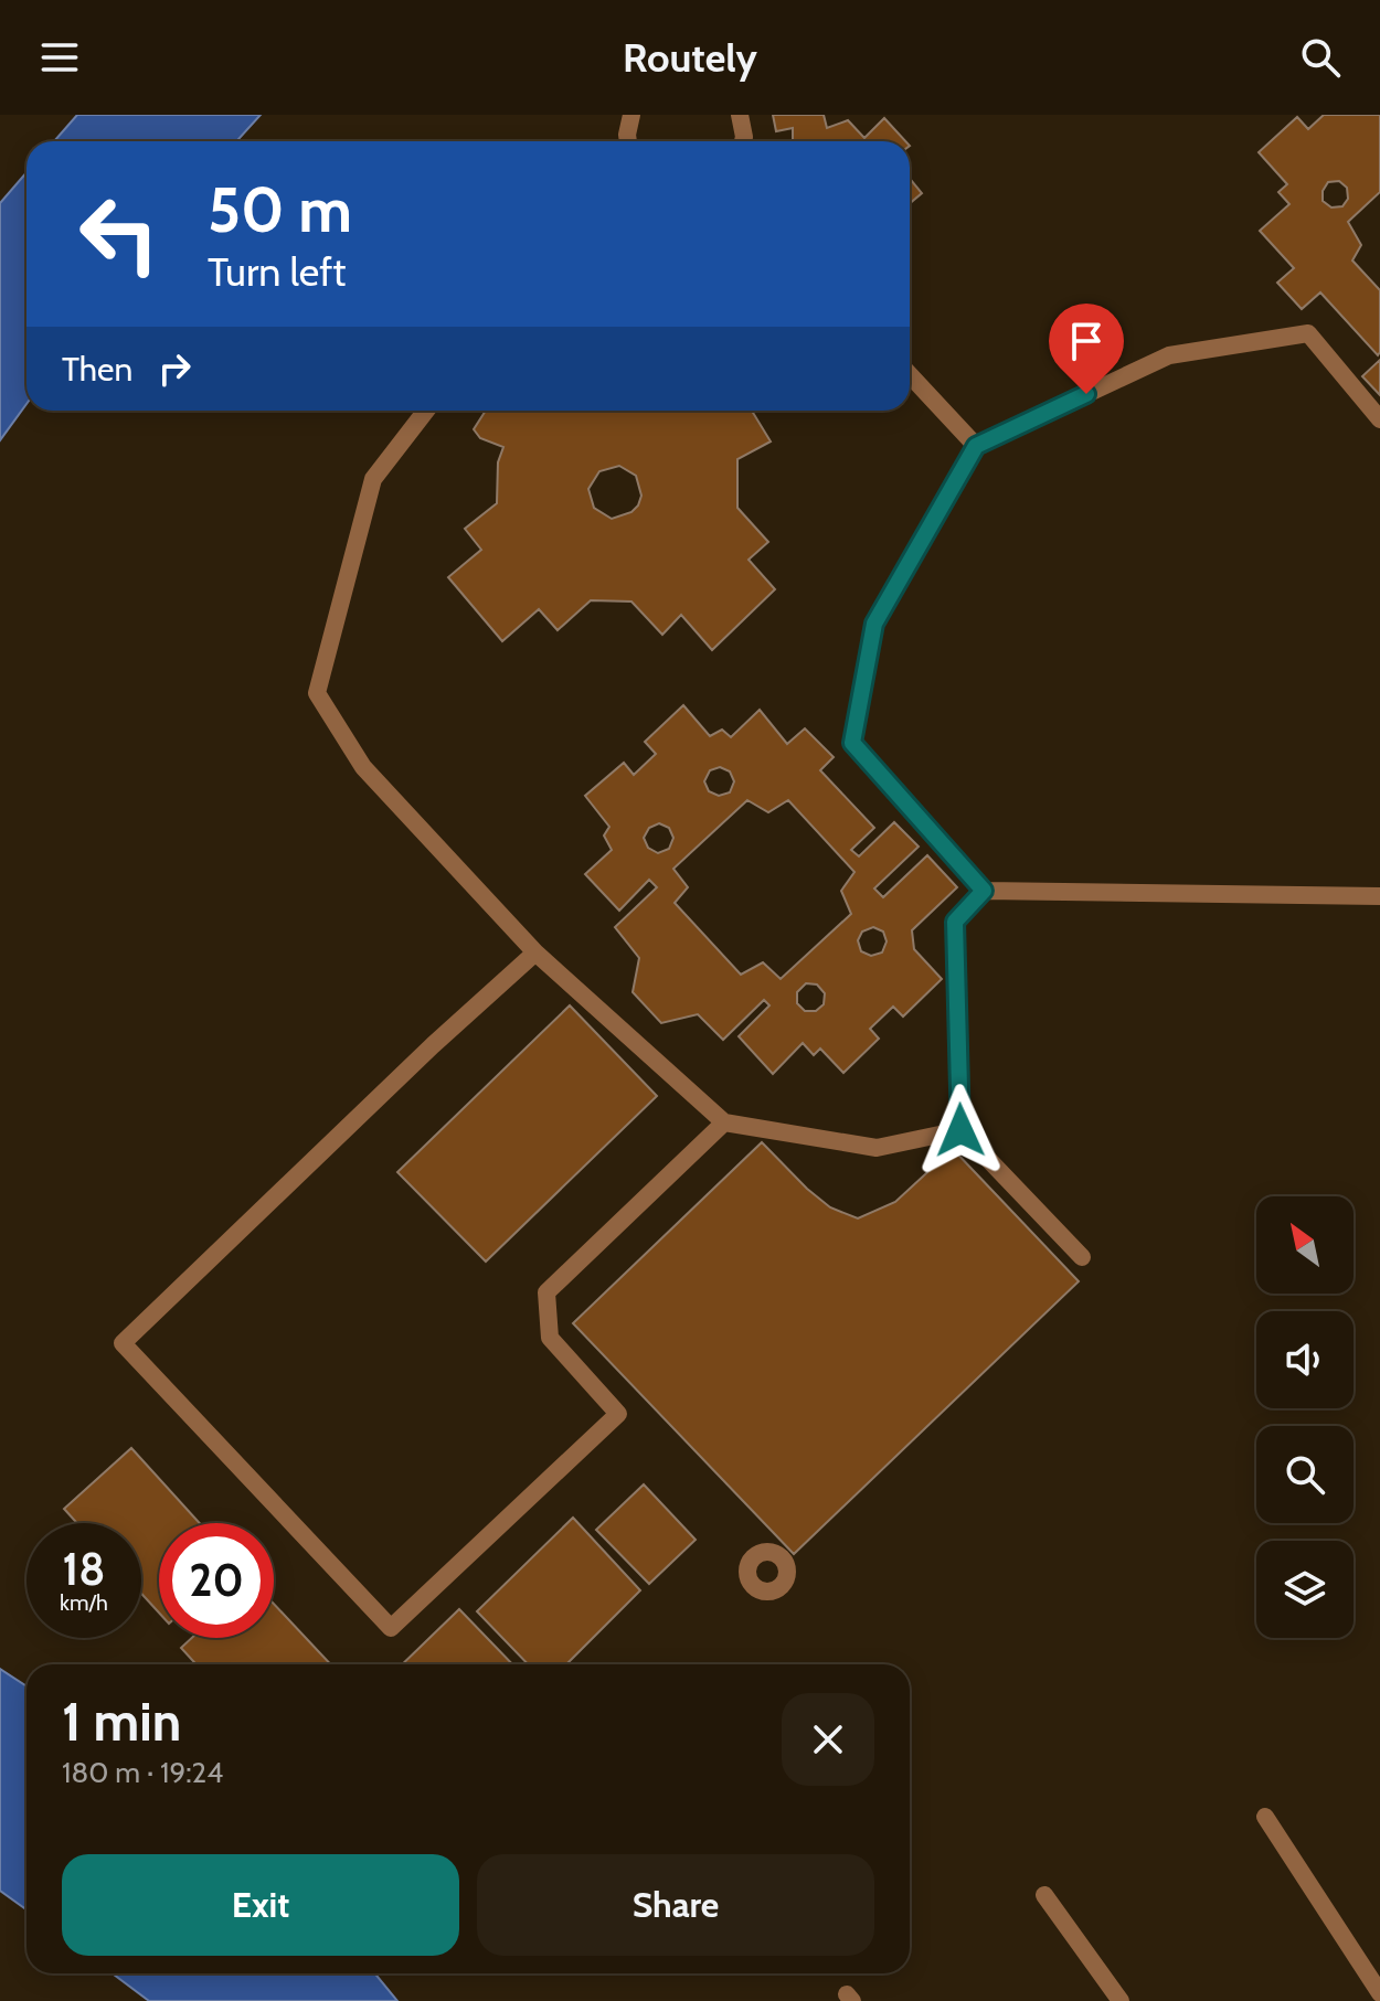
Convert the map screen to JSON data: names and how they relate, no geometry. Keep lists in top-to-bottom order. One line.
{"north":"top left","page":{"header":"Routely","turn":["50 m","Turn left"],"then":"Then","speed":"18 km/h","limit":"20","heading":["1 min","180 m · 19:24"],"buttons":["Exit","Share"]}}
